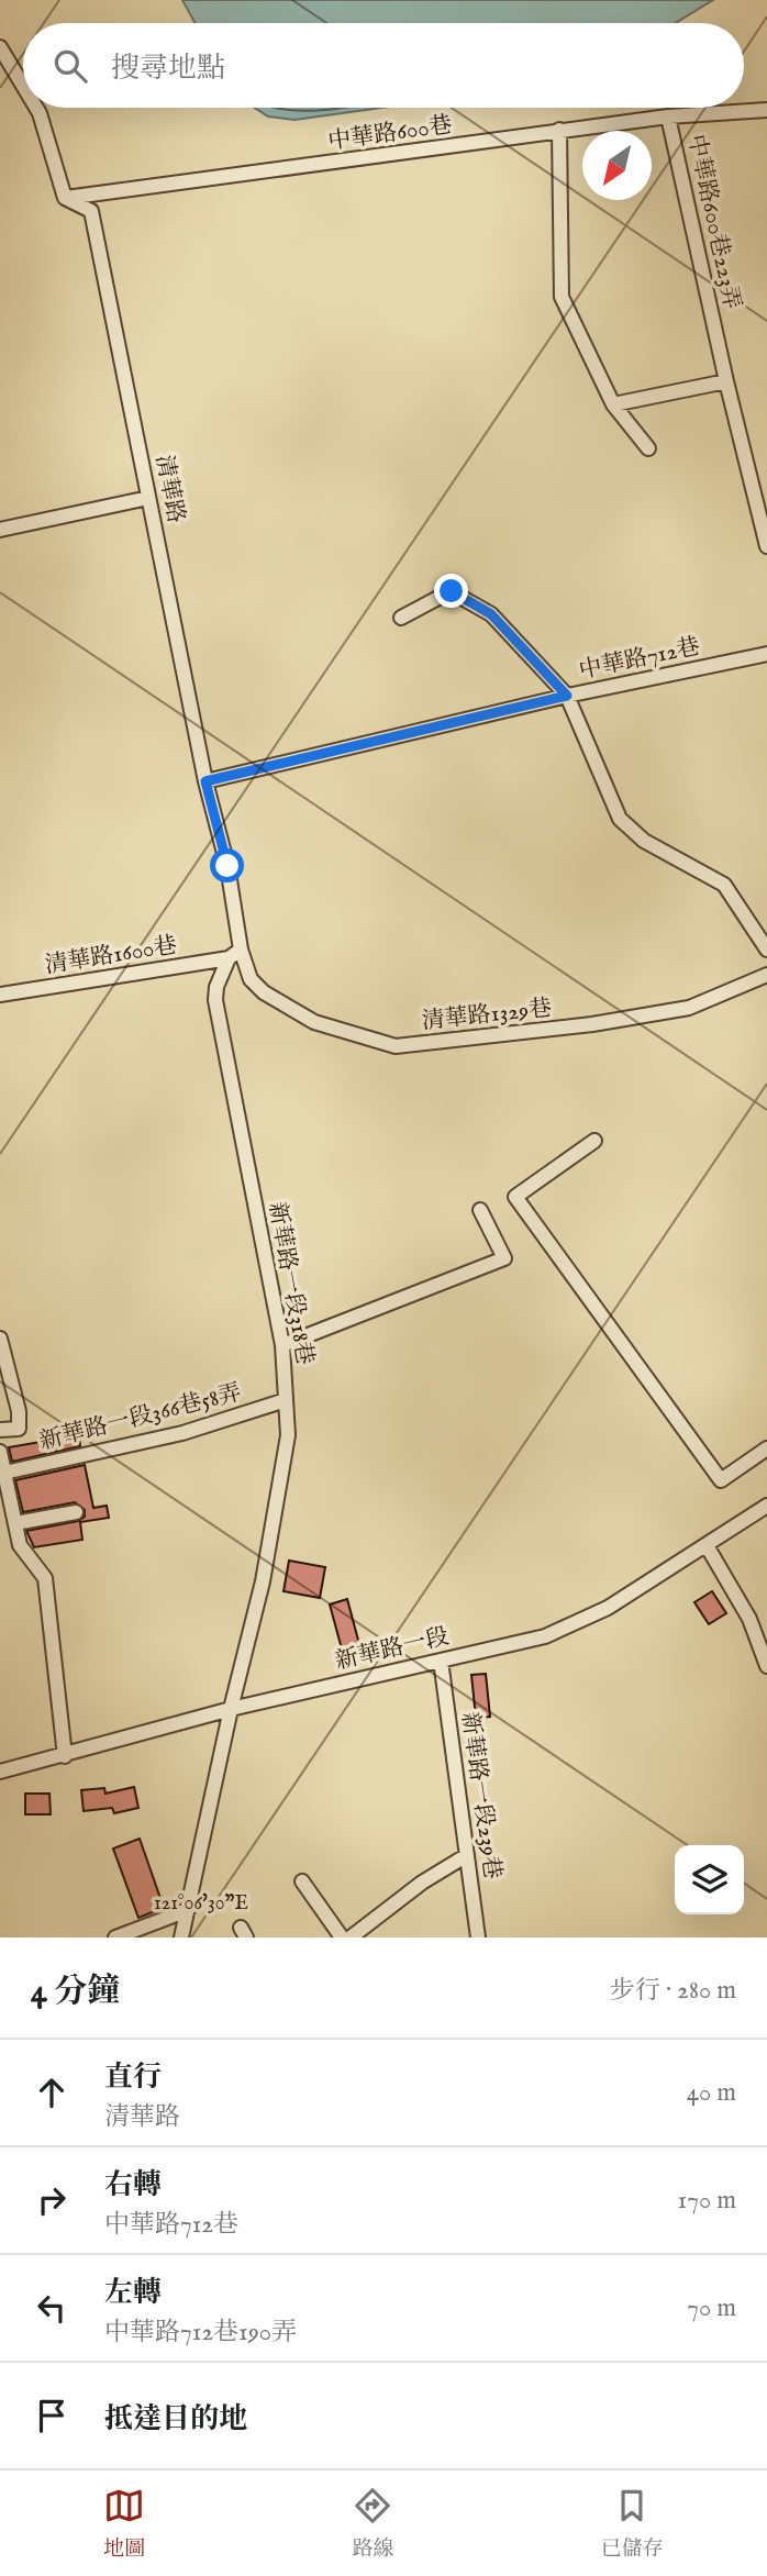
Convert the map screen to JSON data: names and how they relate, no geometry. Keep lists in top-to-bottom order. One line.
{"streets":{"street":["中華路600巷","中華路600巷223弄","清華路","中華路712巷","清華路1600巷","清華路1329巷","新華路一段318巷","新華路一段366巷58弄","新華路一段","新華路一段239巷"]},"crossings":[["中華路600巷","中華路600巷223弄"],["中華路600巷","清華路"],["清華路","中華路712巷"],["清華路","清華路1329巷"],["清華路1600巷","新華路一段318巷"],["新華路一段318巷","新華路一段366巷58弄"],["新華路一段318巷","新華路一段"],["新華路一段","新華路一段239巷"]],"north":"bottom left","page":{"search":"搜尋地點","heading":["4 分鐘","步行 · 280 m"],"list":[["直行","清華路","40 m"],["右轉","中華路712巷","170 m"],["左轉","中華路712巷190弄","70 m"],"抵達目的地"],"nav":["地圖","路線","已儲存"]},"coordinates":["121°06'30\"E"]}
